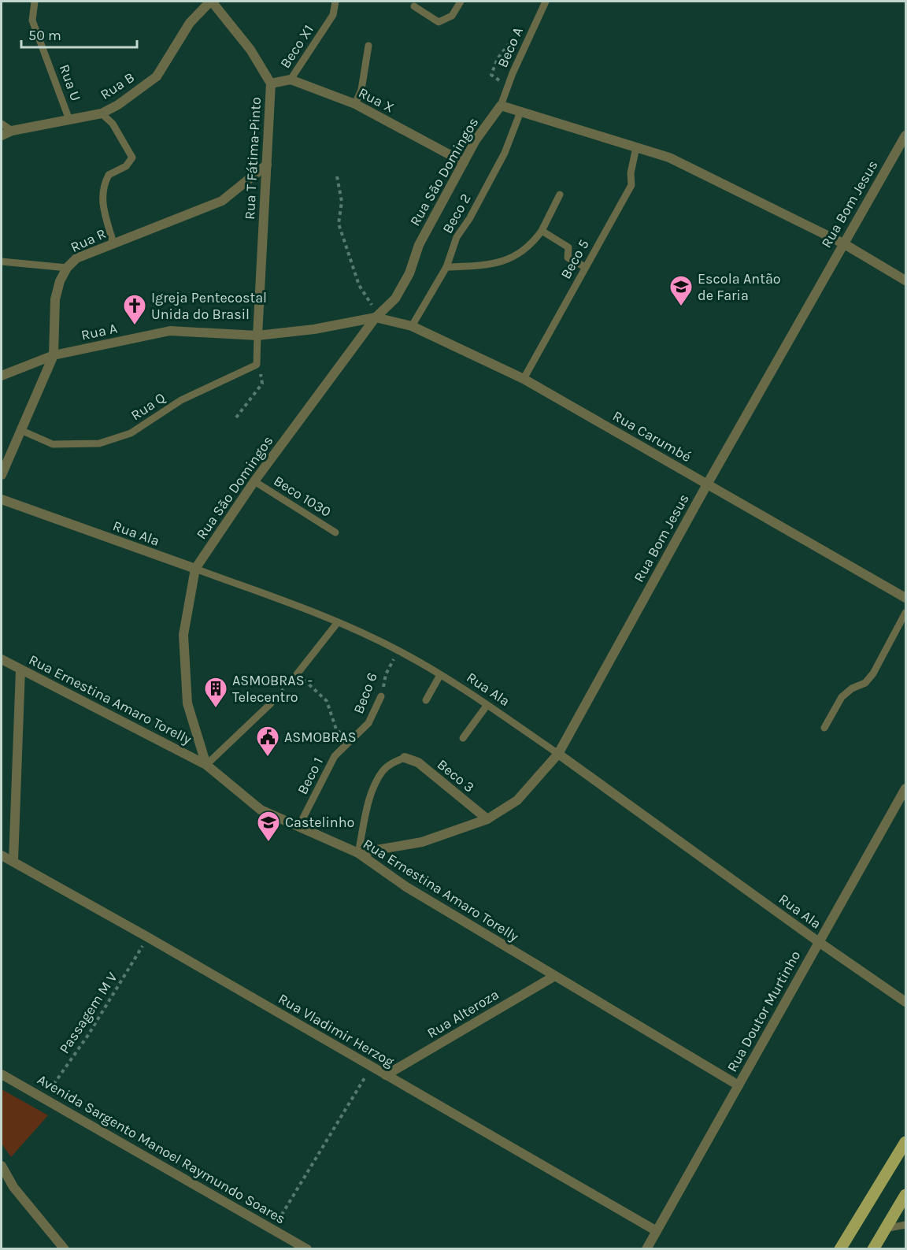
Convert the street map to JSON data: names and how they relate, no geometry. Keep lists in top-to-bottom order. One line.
{"streets":{"street":["Rua B","Rua X","Rua T Fátima-Pinto","Rua São Domingos","Rua Bom Jesus","Rua R","Rua A","Rua Carumbé","Rua Ala","Rua Ernestina Amaro Torelly","Beco 3","Rua Doutor Murtinho","Rua Alteroza","Rua Vladimir Herzog","Avenida Sargento Manoel Raymundo Soares"],"lane":["Beco X1","Beco A","Rua U","Beco 2","Beco 5","Rua Q","Beco 1030","Beco 6","Beco 1"],"path":["Passagem M V"]},"crossings":[["Beco X1","Rua X"],["Beco A","Rua São Domingos"],["Rua U","Rua B"],["Rua B","Rua T Fátima-Pinto"],["Rua X","Rua São Domingos"],["Rua T Fátima-Pinto","Rua R"],["Rua T Fátima-Pinto","Rua A"],["Rua São Domingos","Rua A"],["Rua São Domingos","Rua Carumbé"],["Rua São Domingos","Beco 1030"],["Rua São Domingos","Rua Ala"],["Rua Bom Jesus","Rua Carumbé"],["Rua Bom Jesus","Rua Ala"],["Rua Bom Jesus","Rua Ernestina Amaro Torelly"],["Rua Bom Jesus","Beco 3"],["Beco 2","Rua Carumbé"],["Rua R","Rua A"],["Rua R","Rua Q"],["Beco 5","Rua Carumbé"],["Rua A","Rua Carumbé"],["Rua Ala","Beco 6"],["Rua Ala","Rua Doutor Murtinho"],["Beco 6","Beco 1"],["Rua Ernestina Amaro Torelly","Beco 1"],["Rua Ernestina Amaro Torelly","Rua Doutor Murtinho"],["Rua Ernestina Amaro Torelly","Rua Alteroza"],["Rua Doutor Murtinho","Rua Vladimir Herzog"],["Passagem M V","Rua Vladimir Herzog"],["Passagem M V","Avenida Sargento Manoel Raymundo Soares"],["Rua Alteroza","Rua Vladimir Herzog"]],"places":{"school or university":["Escola Antão de Faria","Castelinho"],"church":["Igreja Pentecostal Unida do Brasil"],"building":["ASMOBRAS - Telecentro"],"public building":["ASMOBRAS"]},"scale_bar":"50 m"}
